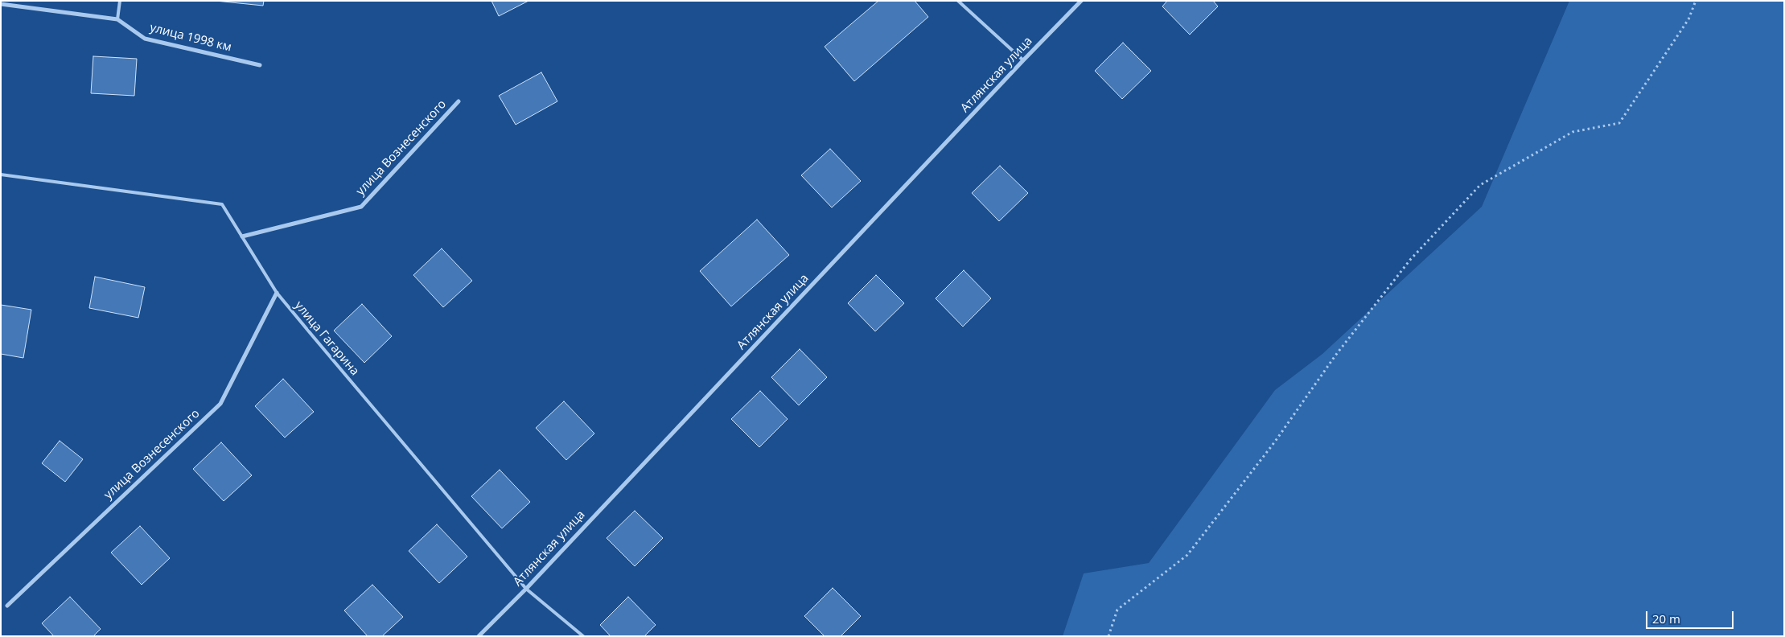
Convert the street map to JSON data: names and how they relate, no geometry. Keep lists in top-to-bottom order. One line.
{"streets":{"street":["улица 1998 км","Атлянская улица","улица Вознесенского"],"lane":["улица Гагарина"]},"crossings":[["Атлянская улица","улица Гагарина"],["улица Вознесенского","улица Гагарина"]],"scale_bar":"20 m"}
